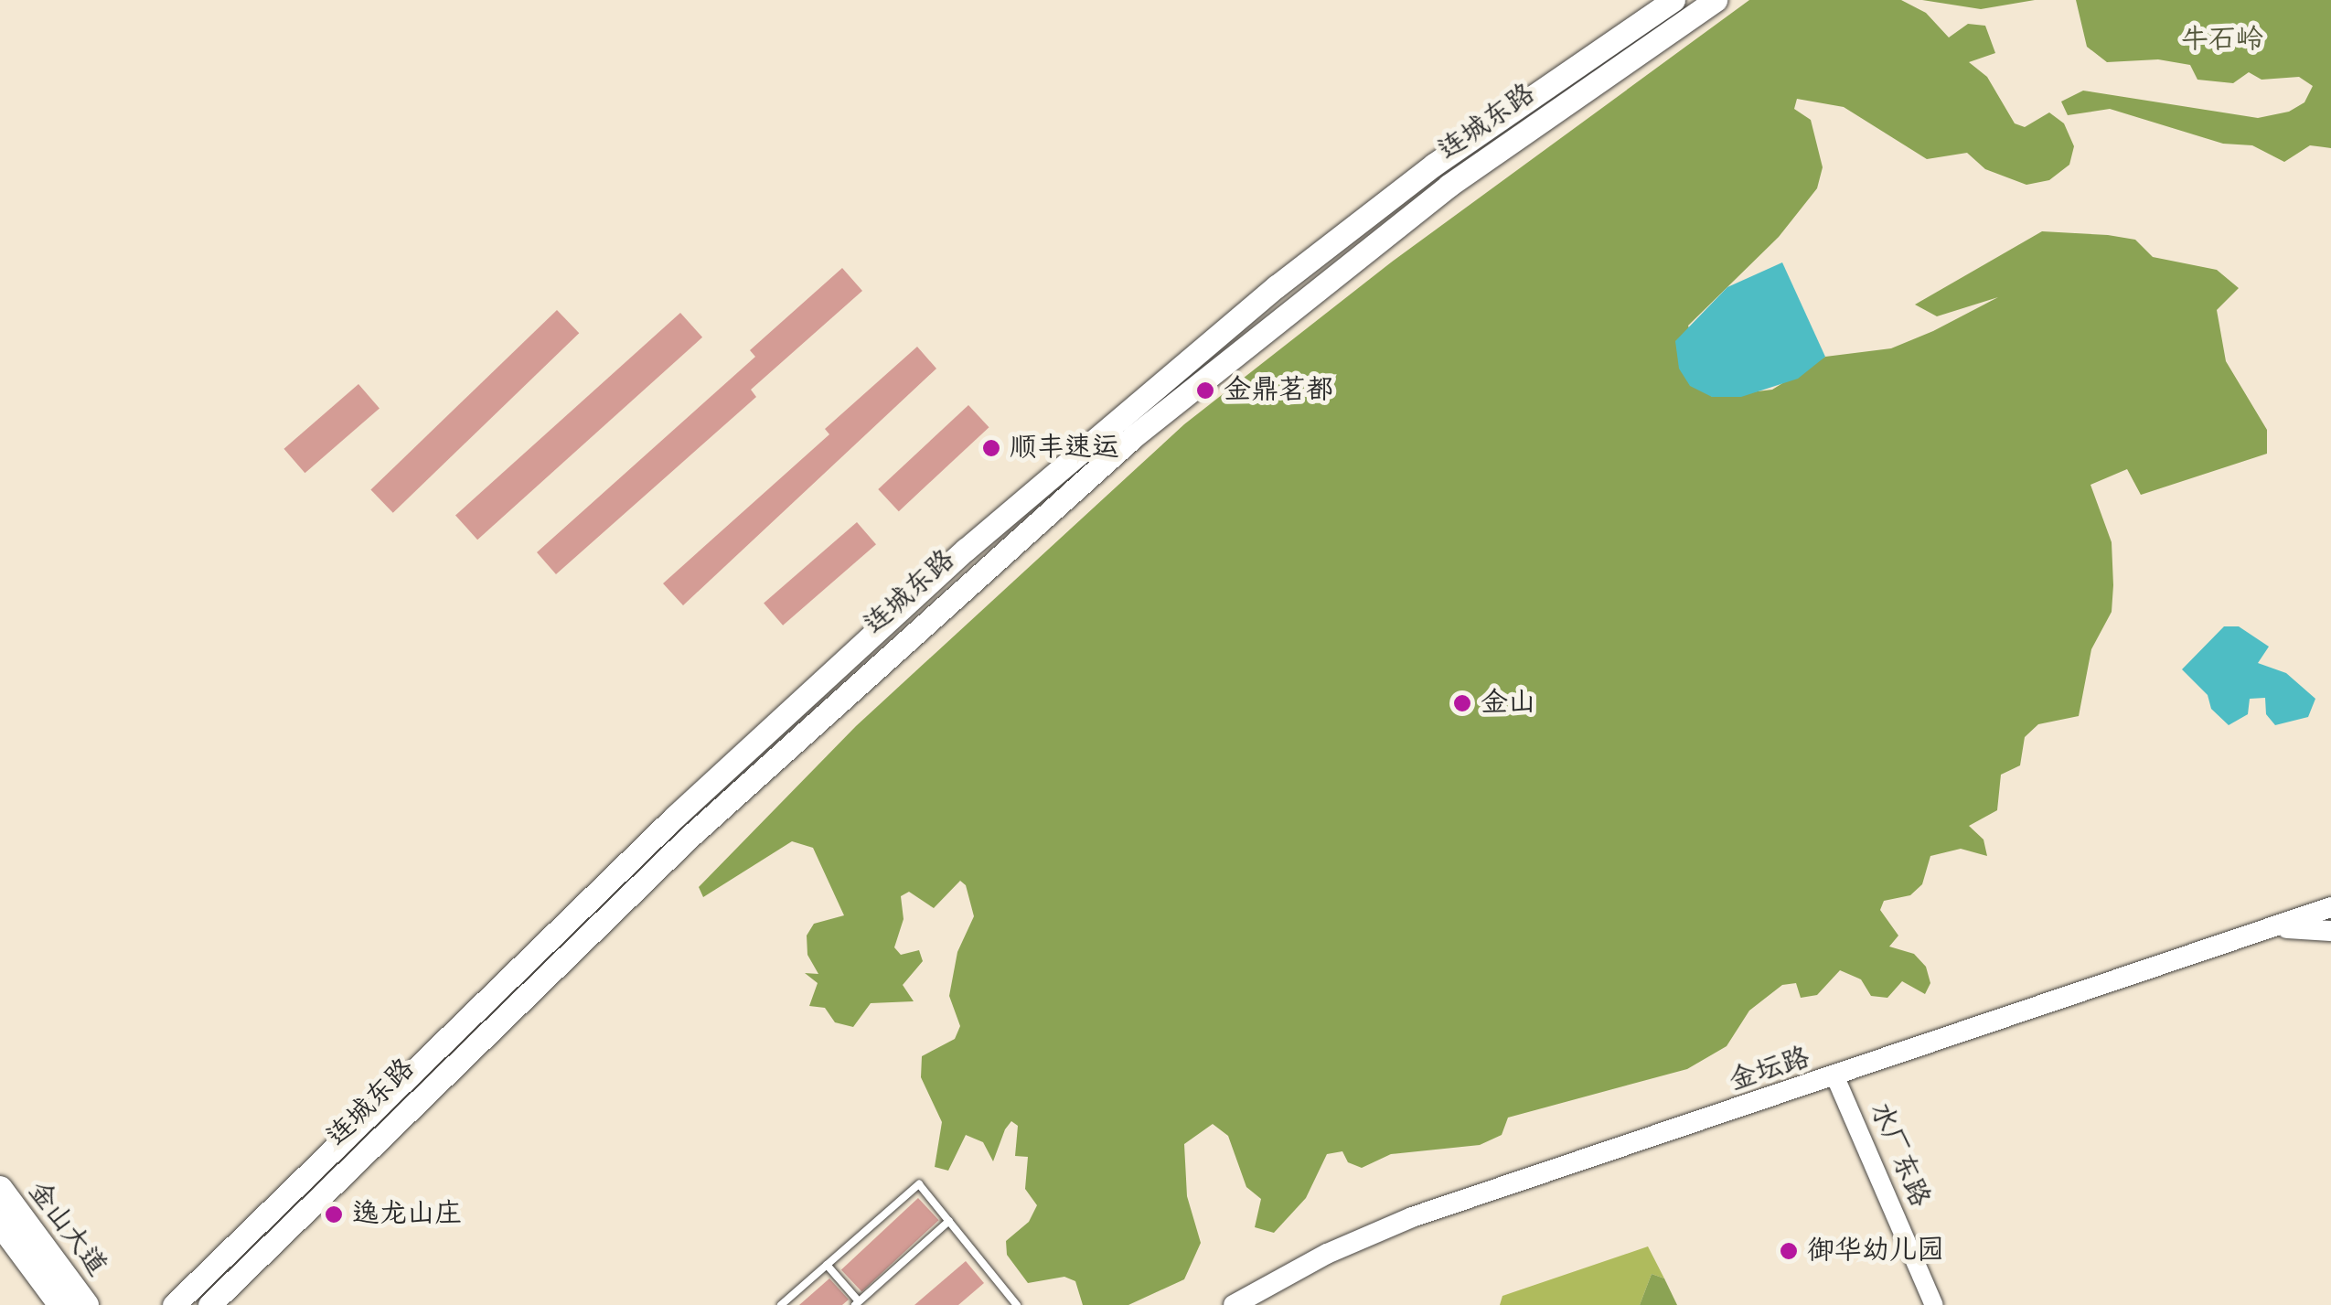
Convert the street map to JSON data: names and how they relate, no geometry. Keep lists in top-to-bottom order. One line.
{"streets":{"highway":["金山大道"],"main road":["连城东路","金坛路"],"street":["水厂东路"]},"crossings":[["金坛路","水厂东路"]],"parks":["牛石岭"],"places":["金鼎茗都","顺丰速运","金山","逸龙山庄","御华幼儿园"]}
